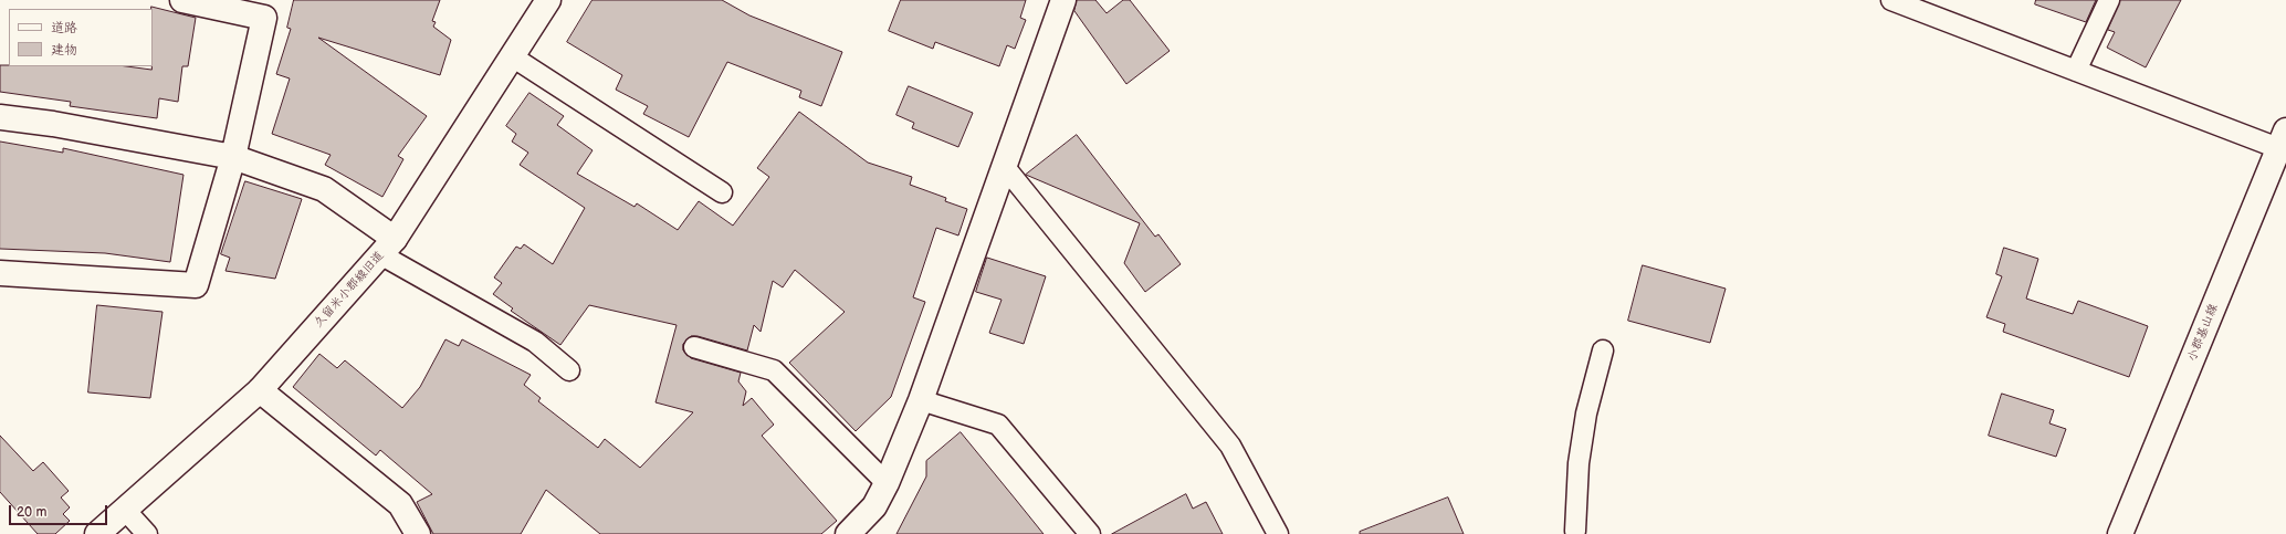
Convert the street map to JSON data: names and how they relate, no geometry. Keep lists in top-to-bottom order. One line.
{"streets":{"street":["久留米小郡線旧道","小郡基山線"]},"legend":["道路","建物"],"scale_bar":"20 m"}
